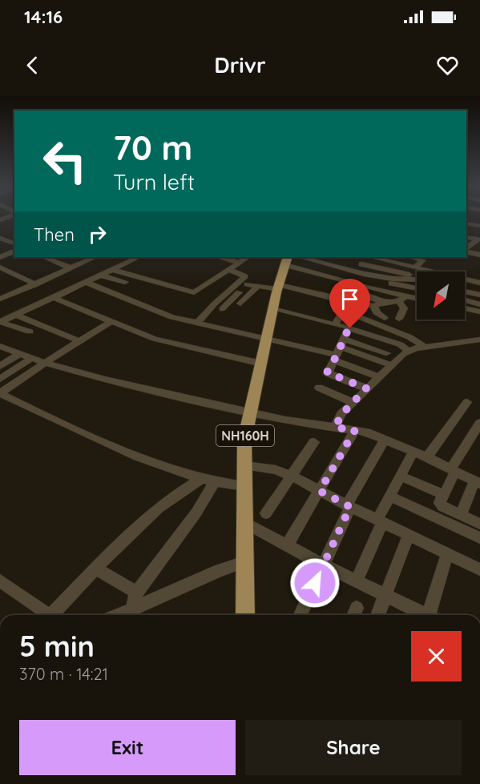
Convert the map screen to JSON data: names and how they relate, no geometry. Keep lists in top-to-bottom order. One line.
{"streets":{"highway":["NH160H"]},"north":"bottom left","page":{"status":"14:16","header":"Drivr","turn":["70 m","Turn left"],"then":"Then","heading":["5 min","370 m · 14:21"],"buttons":["Exit","Share"]}}
